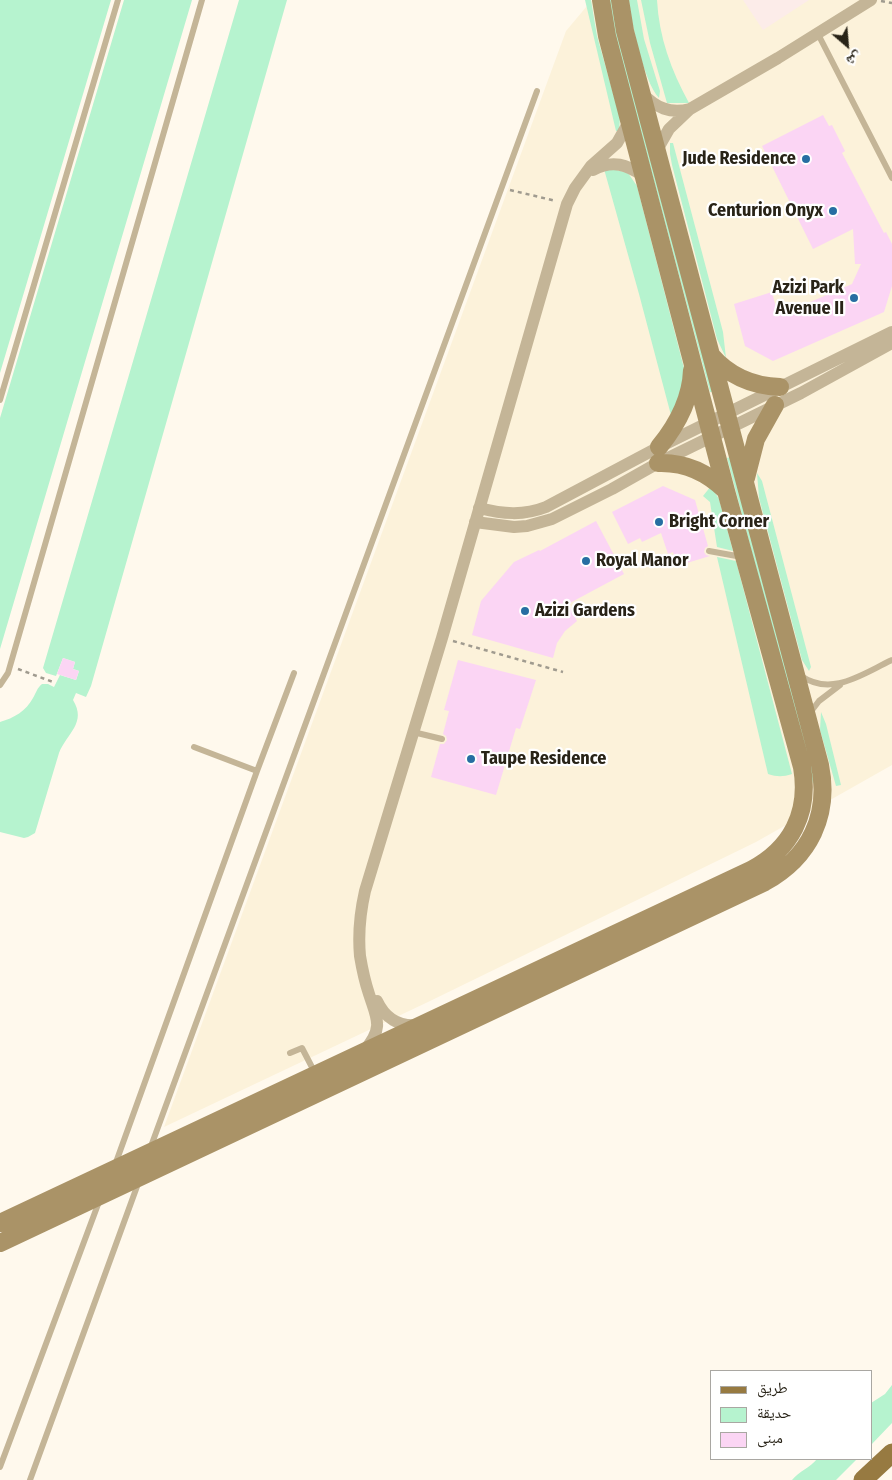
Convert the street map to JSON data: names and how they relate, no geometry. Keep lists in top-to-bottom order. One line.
{"places":["Jude Residence","Centurion Onyx","Azizi Park Avenue II","Bright Corner","Royal Manor","Azizi Gardens","Taupe Residence"],"legend":["طريق","حديقة","مبنى"],"north":"bottom right"}
